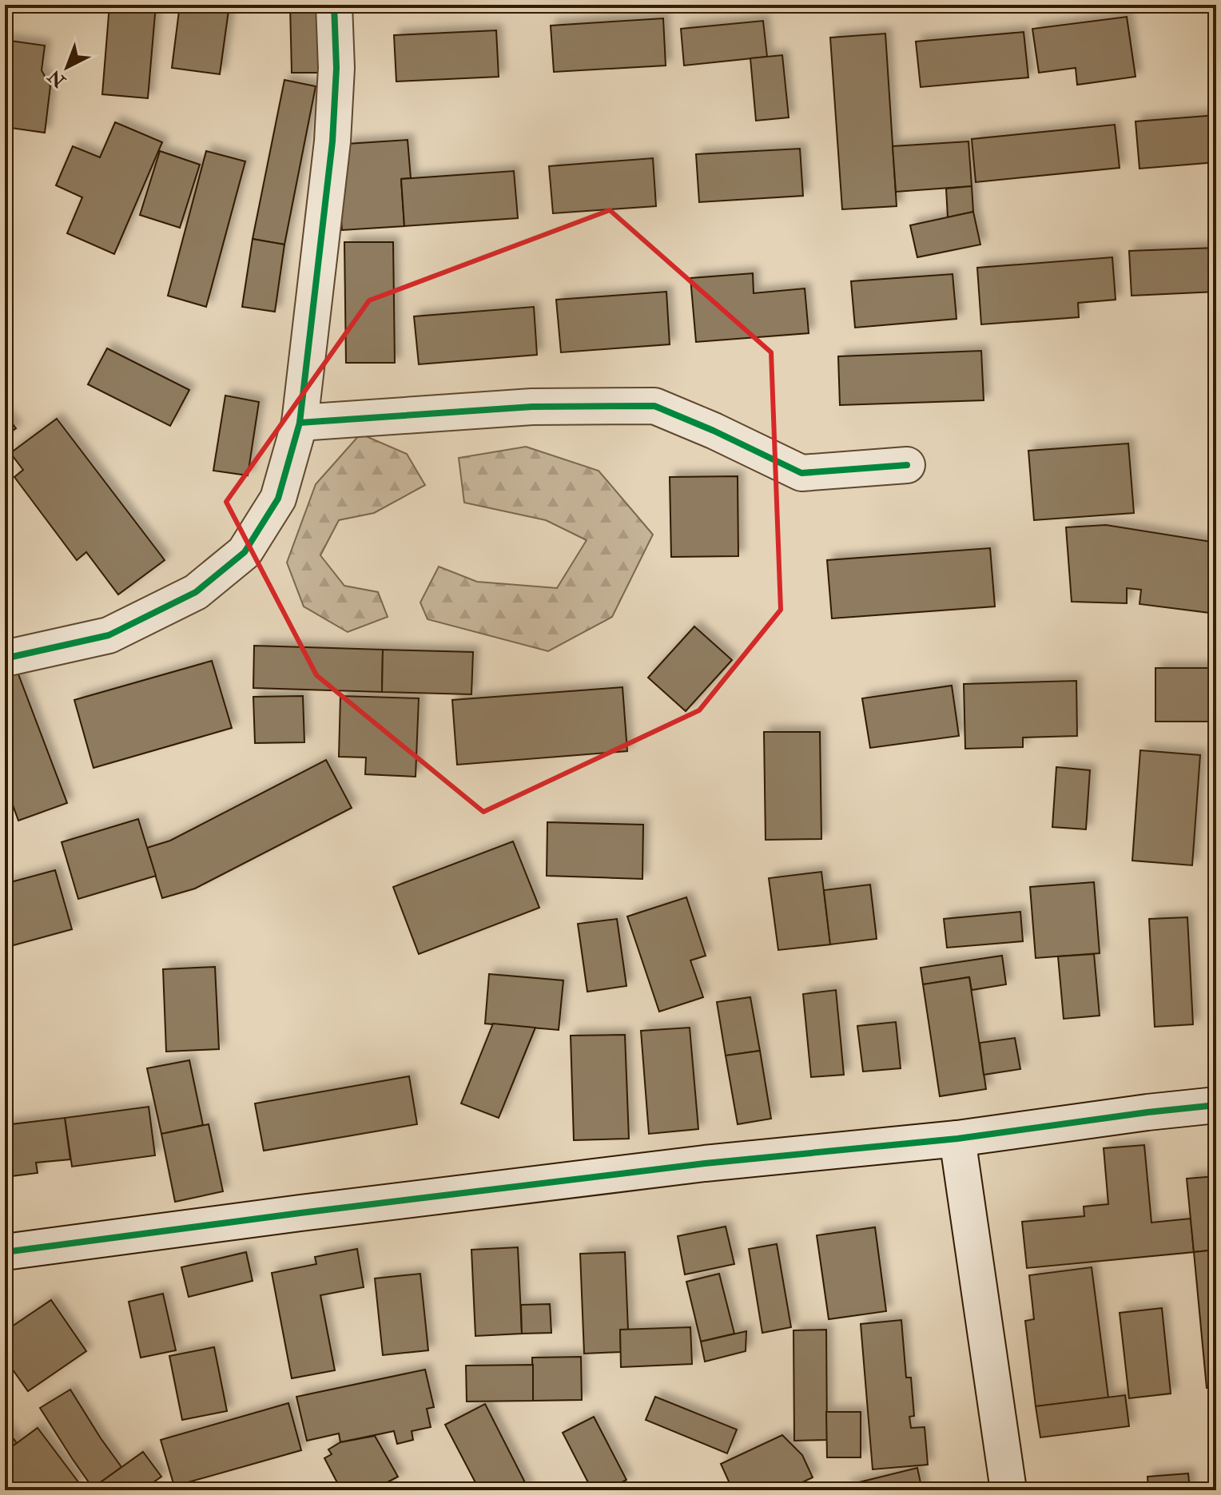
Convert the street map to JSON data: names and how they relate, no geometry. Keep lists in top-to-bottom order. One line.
{"north":"bottom left"}
